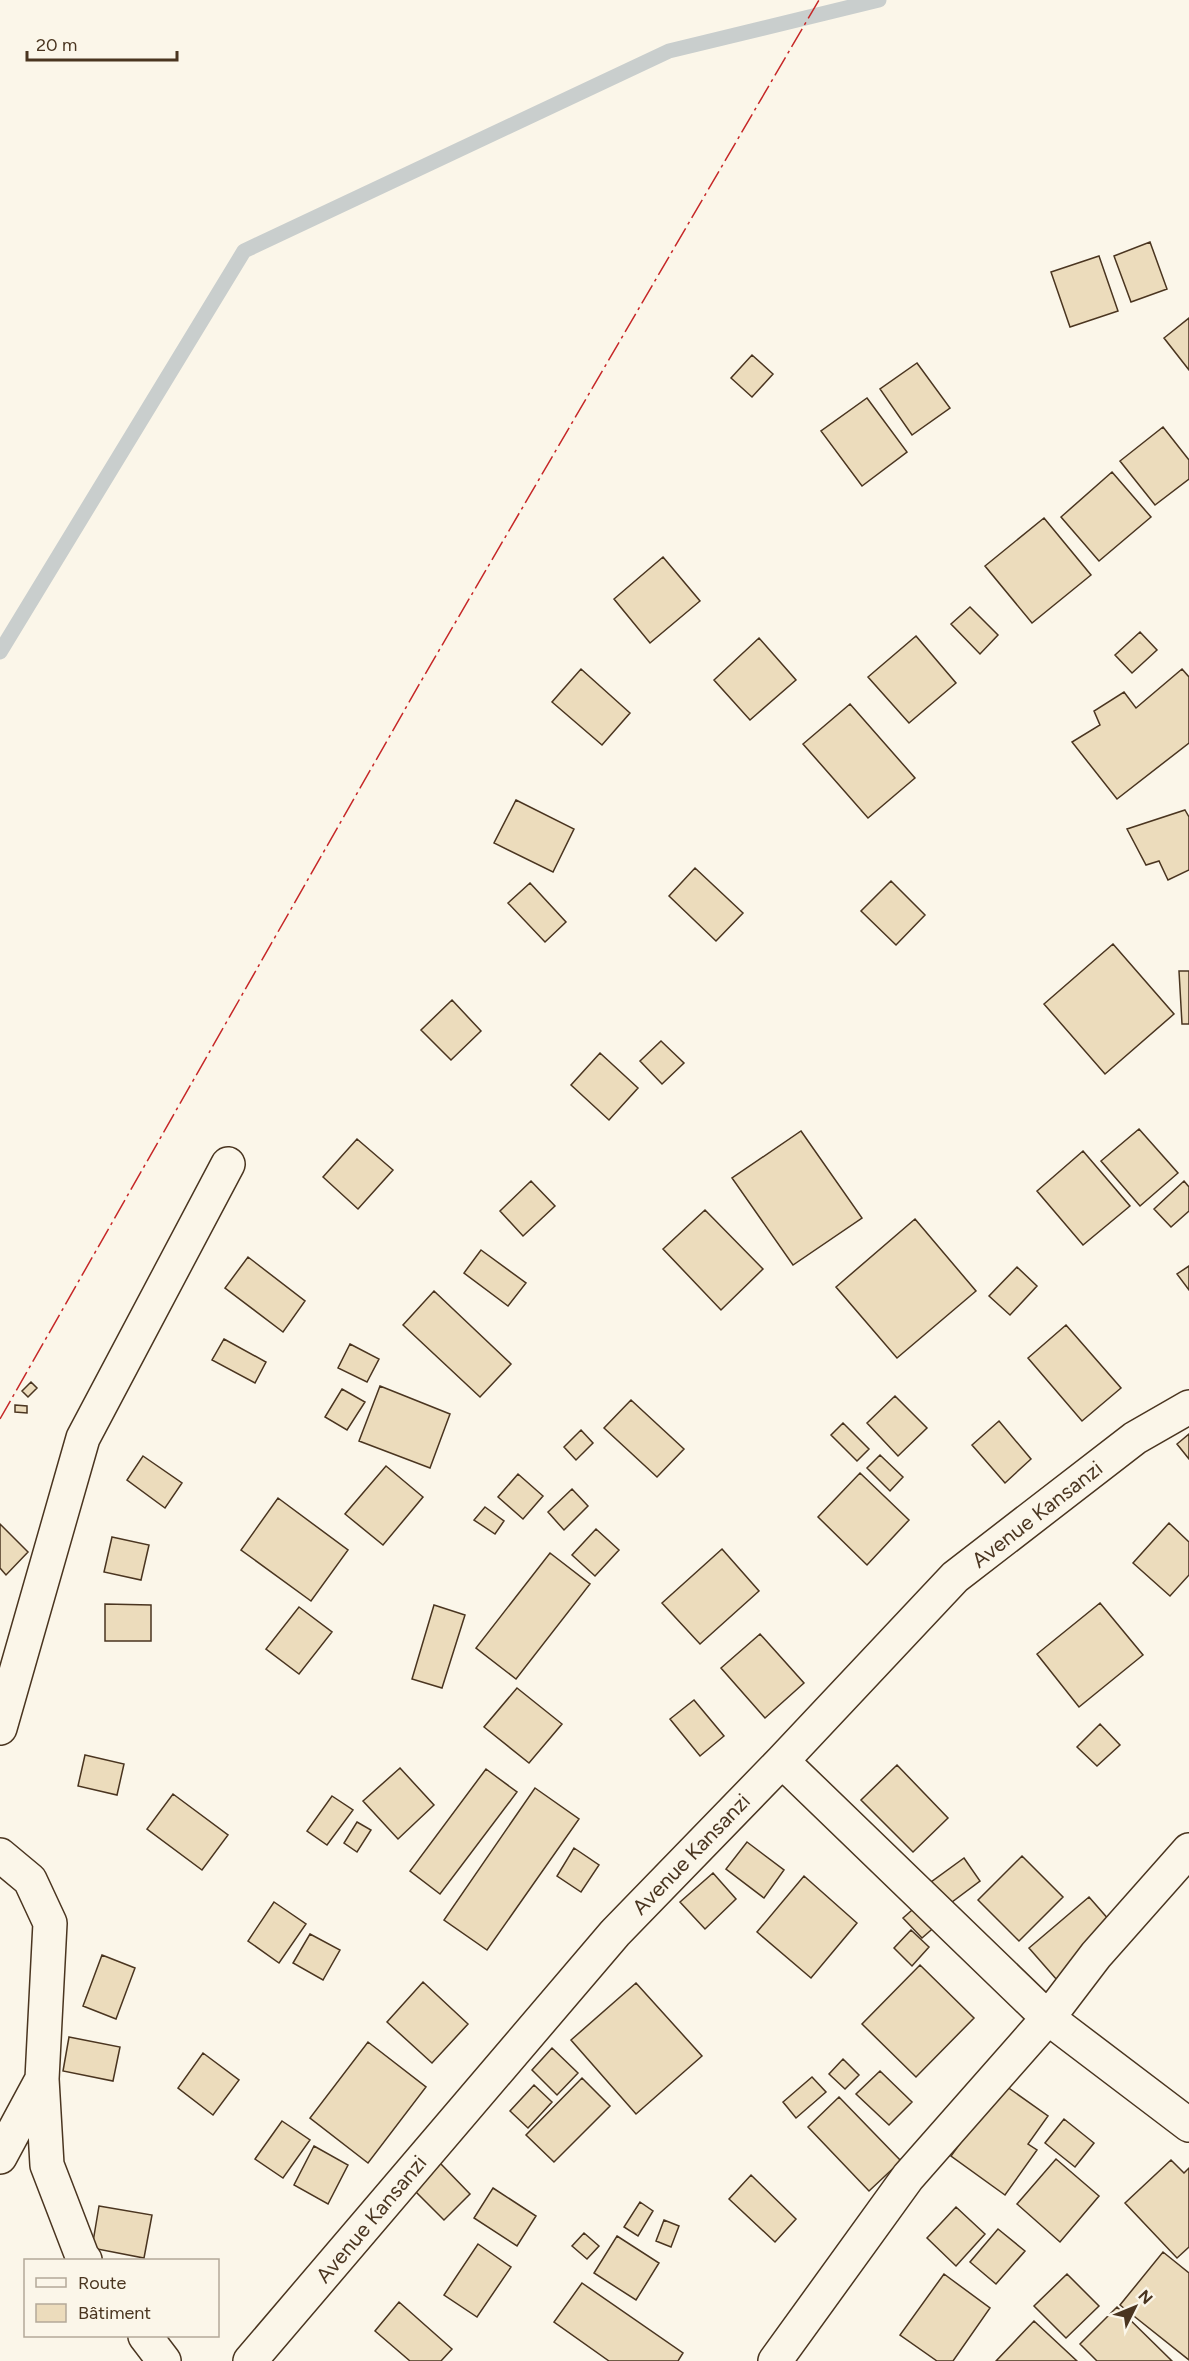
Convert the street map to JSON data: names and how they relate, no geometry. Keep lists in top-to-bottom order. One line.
{"streets":{"street":["Avenue Kansanzi"]},"legend":["Route","Bâtiment"],"scale_bar":"20 m","north":"top right"}
